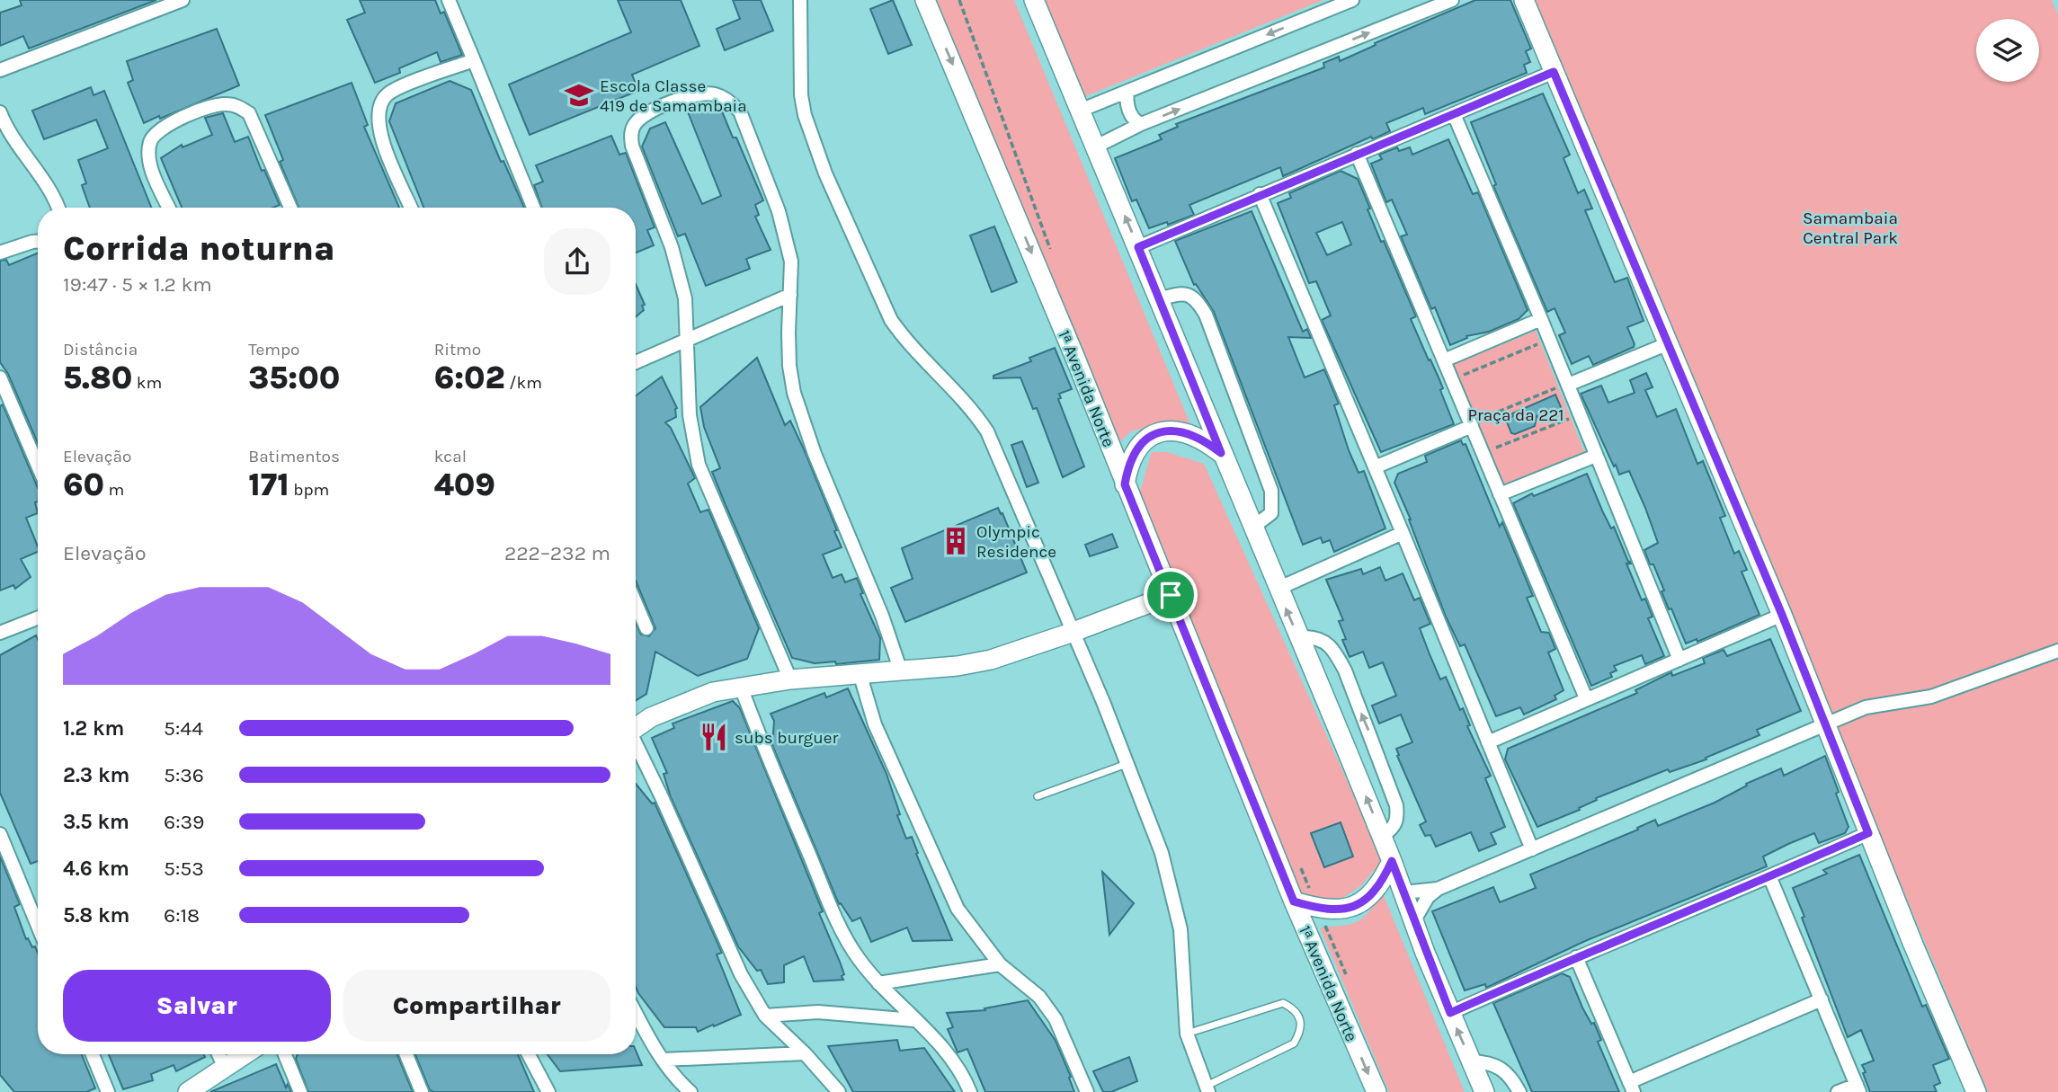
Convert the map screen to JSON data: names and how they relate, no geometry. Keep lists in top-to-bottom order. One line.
{"streets":{"main road":["1ᵃ Avenida Norte"]},"parks":["Samambaia Central Park","Praça da 221"],"places":{"school or university":["Escola Classe 419 de Samambaia"],"building":["Olympic Residence"],"restaurant":["subs burguer"]},"page":{"heading":["Corrida noturna","19:47 · 5 × 1.2 km"],"stats":[["Distância","5.80 km"],["Tempo","35:00"],["Ritmo","6:02 /km"],["Elevação","60 m"],["Batimentos","171 bpm"],["kcal","409"]],"chart":["Elevação","222–232 m"],"list":[{"name":"1.2 km","note":"5:44"},{"name":"2.3 km","note":"5:36"},{"name":"3.5 km","note":"6:39"},{"name":"4.6 km","note":"5:53"},{"name":"5.8 km","note":"6:18"}],"buttons":["Salvar","Compartilhar"]}}
